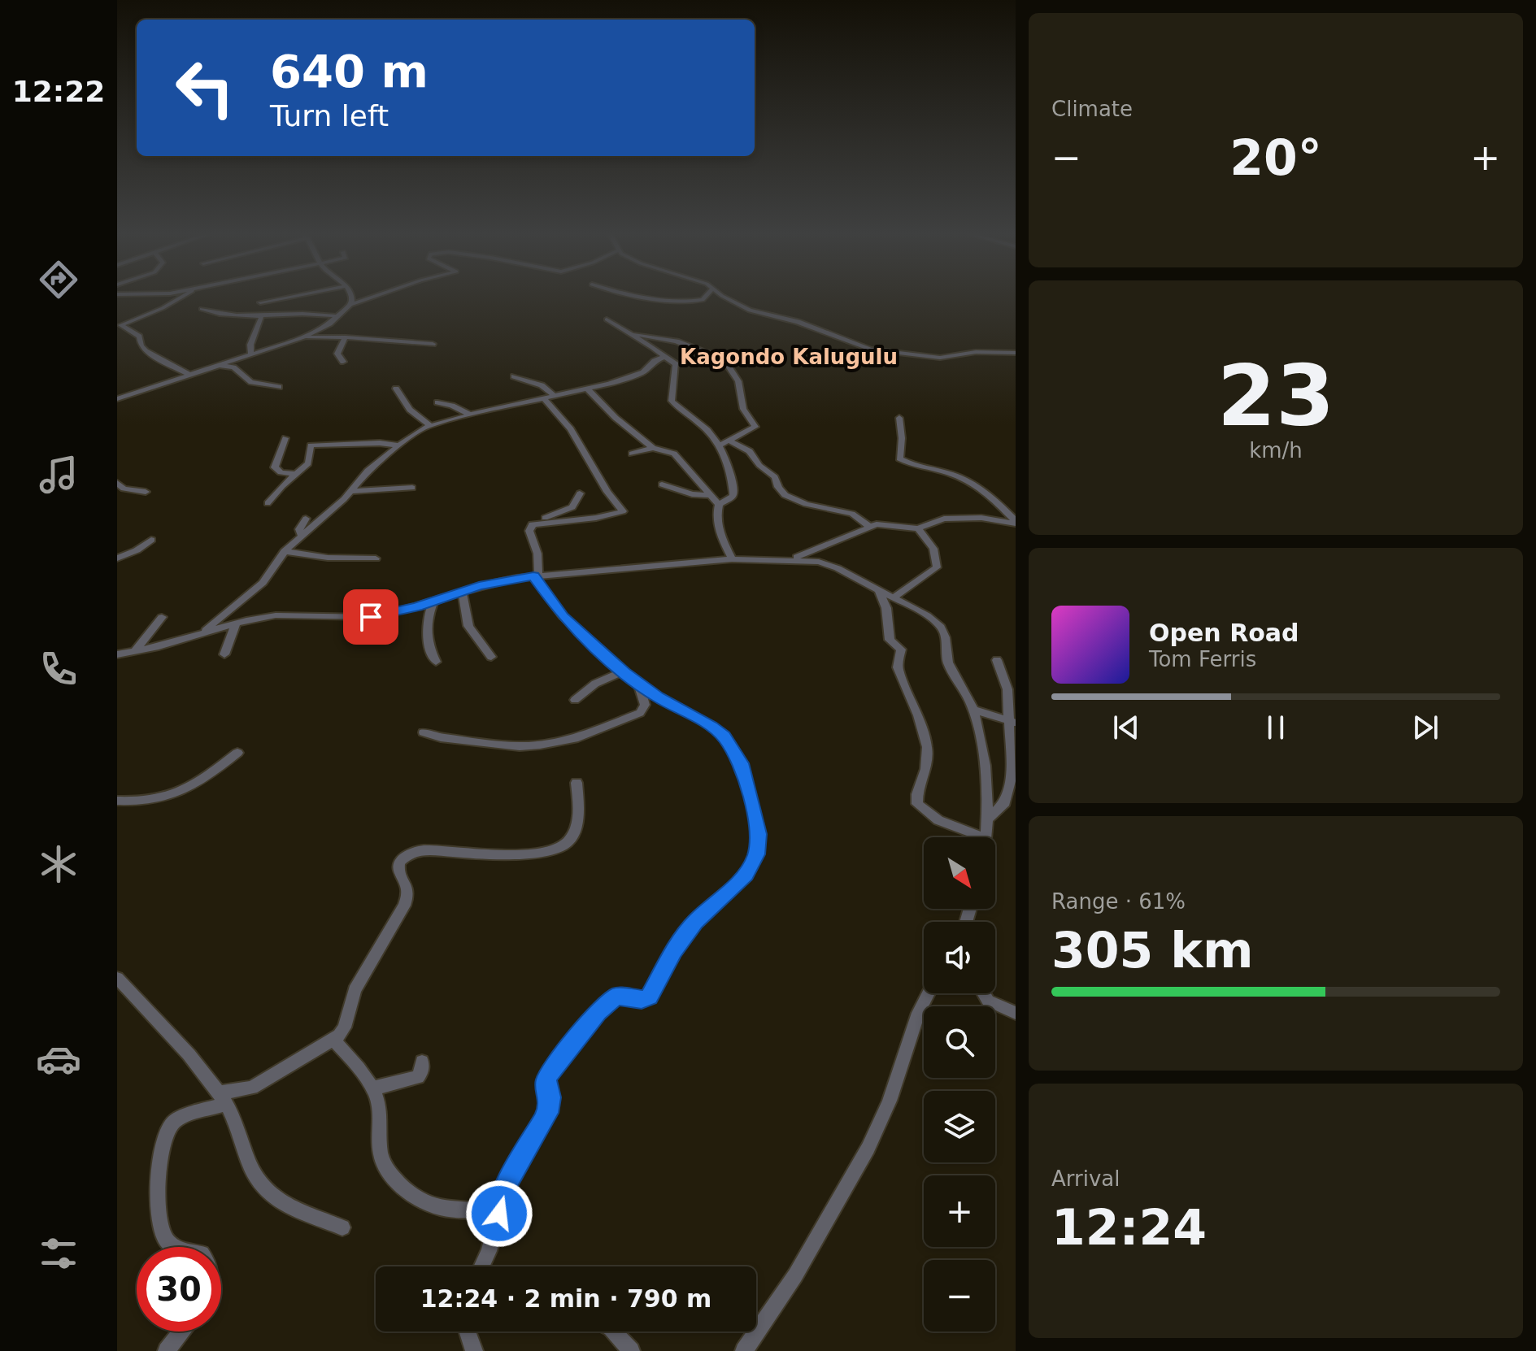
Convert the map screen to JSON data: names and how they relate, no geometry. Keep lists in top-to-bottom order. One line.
{"districts":["Kagondo Kalugulu"],"north":"bottom right","page":{"tabs":"12:22","tile":["Climate",["23","km/h"],["Range · 61%","305 km"],["Arrival","12:24"]],"turn":["640 m","Turn left"],"heat":["−","20°","+"],"song":["Open Road","Tom Ferris"],"map_buttons":["+","−"],"limit":"30","trip":"12:24 · 2 min · 790 m"}}
